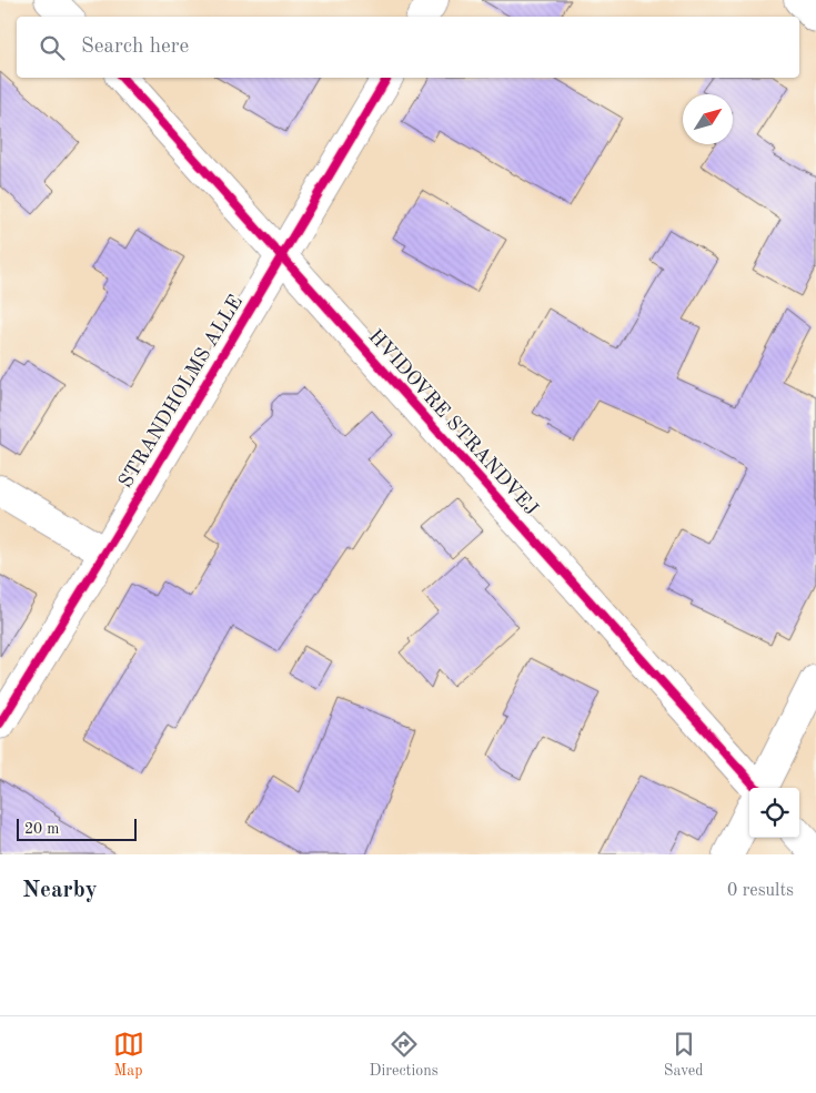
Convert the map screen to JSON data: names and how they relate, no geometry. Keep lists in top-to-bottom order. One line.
{"streets":{"street":["STRANDHOLMS ALLE","HVIDOVRE STRANDVEJ"]},"crossings":[["STRANDHOLMS ALLE","HVIDOVRE STRANDVEJ"]],"scale_bar":"20 m","north":"top right","page":{"search":"Search here","scale":"20 m","heading":["Nearby","0 results"],"nav":["Map","Directions","Saved"]}}
